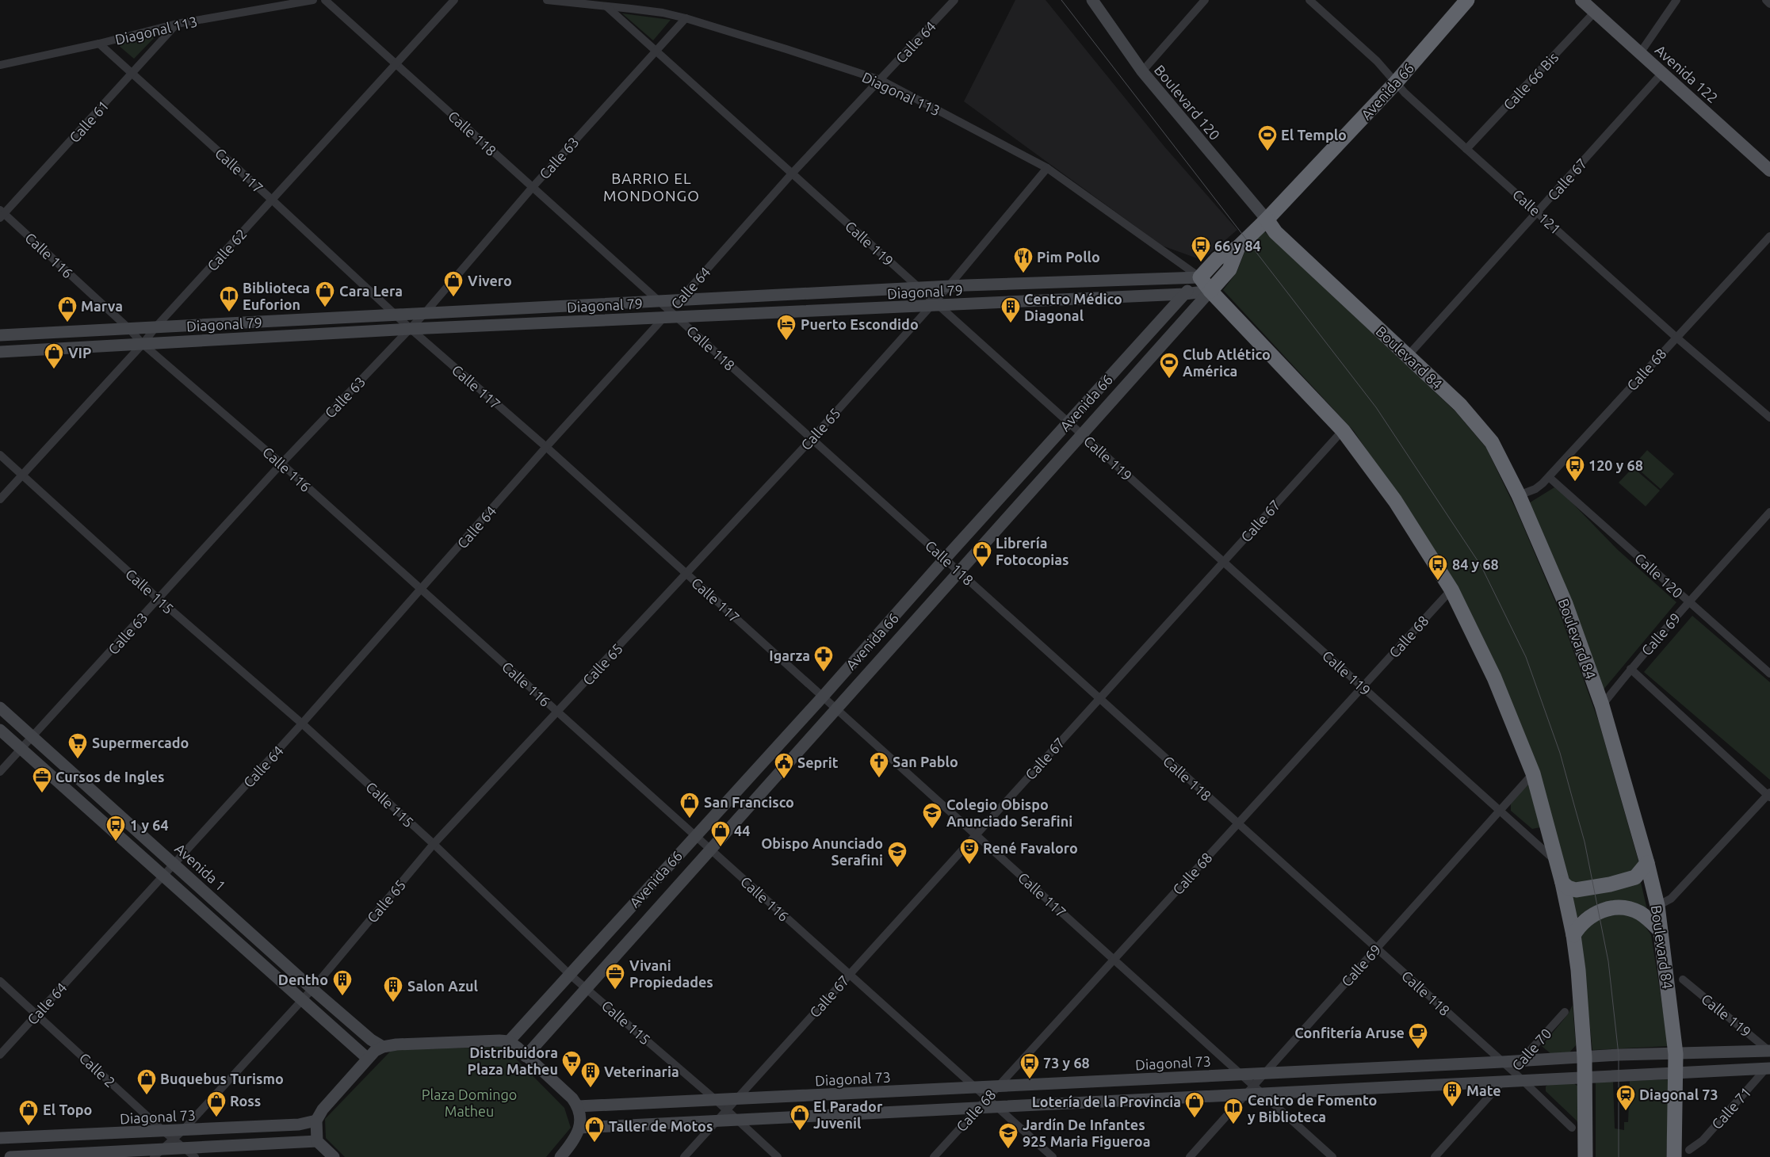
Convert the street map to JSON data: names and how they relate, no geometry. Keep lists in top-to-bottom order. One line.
{"streets":{"highway":["Diagonal 113","Avenida 66","Boulevard 84"],"main road":["Avenida 122","Boulevard 120","Diagonal 79","Avenida 1","Diagonal 73"],"street":["Calle 64","Calle 66 Bis","Calle 61","Calle 118","Calle 63","Calle 117","Calle 67","Calle 121","Calle 119","Calle 62","Calle 116","Calle 68","Calle 65","Calle 120","Calle 115","Calle 69","Calle 70","Calle 2","Calle 71"]},"crossings":[["Diagonal 113","Calle 64"],["Diagonal 113","Avenida 66"],["Diagonal 113","Calle 61"],["Diagonal 113","Calle 63"],["Diagonal 113","Calle 117"],["Diagonal 113","Calle 119"],["Diagonal 113","Diagonal 79"],["Diagonal 113","Calle 65"],["Calle 64","Calle 118"],["Calle 64","Calle 117"],["Calle 64","Calle 119"],["Calle 64","Calle 116"],["Calle 64","Diagonal 79"],["Calle 64","Calle 115"],["Calle 64","Avenida 1"],["Calle 64","Calle 2"],["Avenida 122","Calle 66 Bis"],["Avenida 122","Calle 67"],["Calle 66 Bis","Calle 121"],["Avenida 66","Boulevard 120"],["Avenida 66","Calle 118"],["Avenida 66","Calle 117"],["Avenida 66","Calle 121"],["Avenida 66","Calle 119"],["Avenida 66","Calle 116"],["Avenida 66","Diagonal 79"],["Avenida 66","Boulevard 84"],["Avenida 66","Calle 115"],["Boulevard 120","Boulevard 84"],["Calle 61","Calle 117"],["Calle 61","Calle 116"],["Calle 118","Calle 63"],["Calle 118","Calle 67"],["Calle 118","Calle 62"],["Calle 118","Diagonal 79"],["Calle 118","Calle 68"],["Calle 118","Calle 65"],["Calle 118","Calle 69"],["Calle 118","Calle 70"],["Calle 118","Diagonal 73"],["Calle 63","Calle 117"],["Calle 63","Calle 119"],["Calle 63","Calle 116"],["Calle 63","Diagonal 79"],["Calle 63","Calle 115"],["Calle 63","Avenida 1"],["Calle 117","Calle 67"],["Calle 117","Calle 62"],["Calle 117","Diagonal 79"],["Calle 117","Calle 68"],["Calle 117","Calle 65"],["Calle 117","Calle 69"],["Calle 117","Diagonal 73"],["Calle 67","Calle 121"],["Calle 67","Calle 119"],["Calle 67","Calle 116"],["Calle 67","Boulevard 84"],["Calle 67","Calle 115"],["Calle 67","Diagonal 73"],["Calle 121","Calle 68"],["Calle 119","Diagonal 79"],["Calle 119","Calle 68"],["Calle 119","Calle 65"],["Calle 119","Calle 69"],["Calle 119","Diagonal 73"],["Calle 62","Calle 116"],["Calle 62","Diagonal 79"],["Calle 62","Calle 115"],["Calle 116","Diagonal 79"],["Calle 116","Calle 68"],["Calle 116","Calle 65"],["Calle 116","Diagonal 73"],["Diagonal 79","Calle 65"],["Boulevard 84","Calle 68"],["Boulevard 84","Calle 69"],["Boulevard 84","Diagonal 73"],["Calle 68","Calle 120"],["Calle 68","Diagonal 73"],["Calle 65","Calle 115"],["Calle 65","Avenida 1"],["Calle 65","Diagonal 73"],["Calle 65","Calle 2"],["Calle 120","Calle 69"],["Calle 115","Diagonal 73"],["Calle 69","Diagonal 73"],["Calle 70","Diagonal 73"],["Diagonal 73","Calle 2"]],"districts":["BARRIO EL MONDONGO"],"parks":["Plaza Domingo Matheu"],"places":{"sports":["El Templo","Club Atlético América"],"bus stop":["66 y 84","120 y 68","84 y 68","1 y 64","73 y 68"],"restaurant":["Pim Pollo"],"shop":["Vivero","Cara Lera","Marva","VIP","Librería Fotocopias","San Francisco","44","Buquebus Turismo","Ross","Lotería de la Provincia","El Topo","El Parador Juvenil","Taller de Motos"],"library":["Biblioteca Euforion","Centro de Fomento y Biblioteca"],"building":["Centro Médico Diagonal","Dentho","Salon Azul","Veterinaria","Mate"],"hotel":["Puerto Escondido"],"pharmacy":["Igarza"],"supermarket":["Supermercado","Distribuidora Plaza Matheu"],"church":["San Pablo"],"public building":["Seprit"],"office":["Cursos de Ingles","Vivani Propiedades"],"school or university":["Colegio Obispo Anunciado Serafini","Obispo Anunciado Serafini","Jardín De Infantes 925 Maria Figueroa"],"theatre":["René Favaloro"],"cafe":["Confitería Aruse"],"station":["Diagonal 73"]}}
